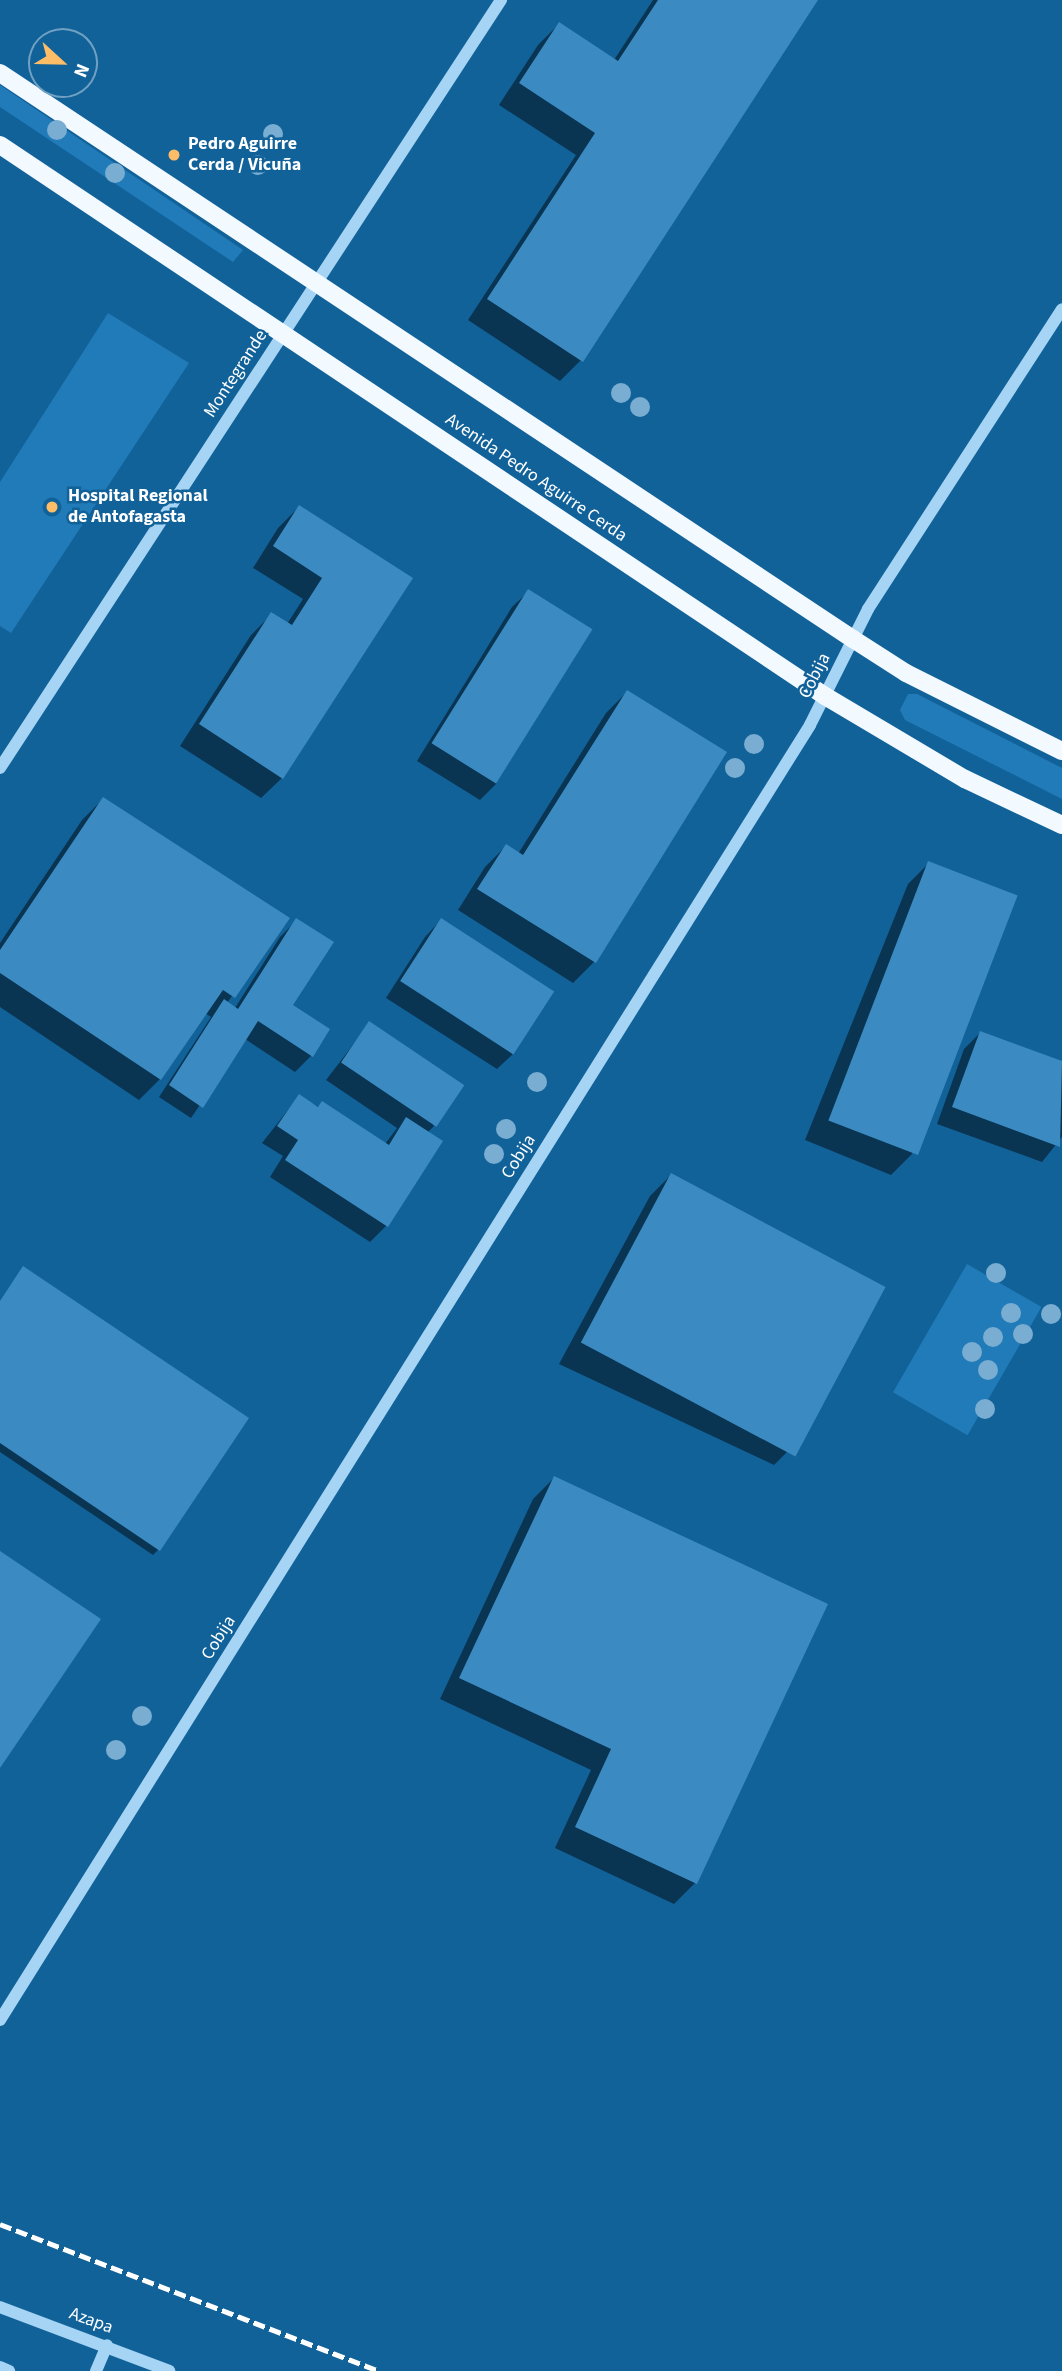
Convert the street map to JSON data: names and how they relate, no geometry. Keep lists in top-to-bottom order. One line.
{"streets":{"main road":["Avenida Pedro Aguirre Cerda"],"street":["Montegrande","Cobija","Azapa"]},"crossings":[["Montegrande","Avenida Pedro Aguirre Cerda"],["Avenida Pedro Aguirre Cerda","Cobija"]],"places":["Pedro Aguirre Cerda / Vicuña","Hospital Regional de Antofagasta"],"north":"right"}
